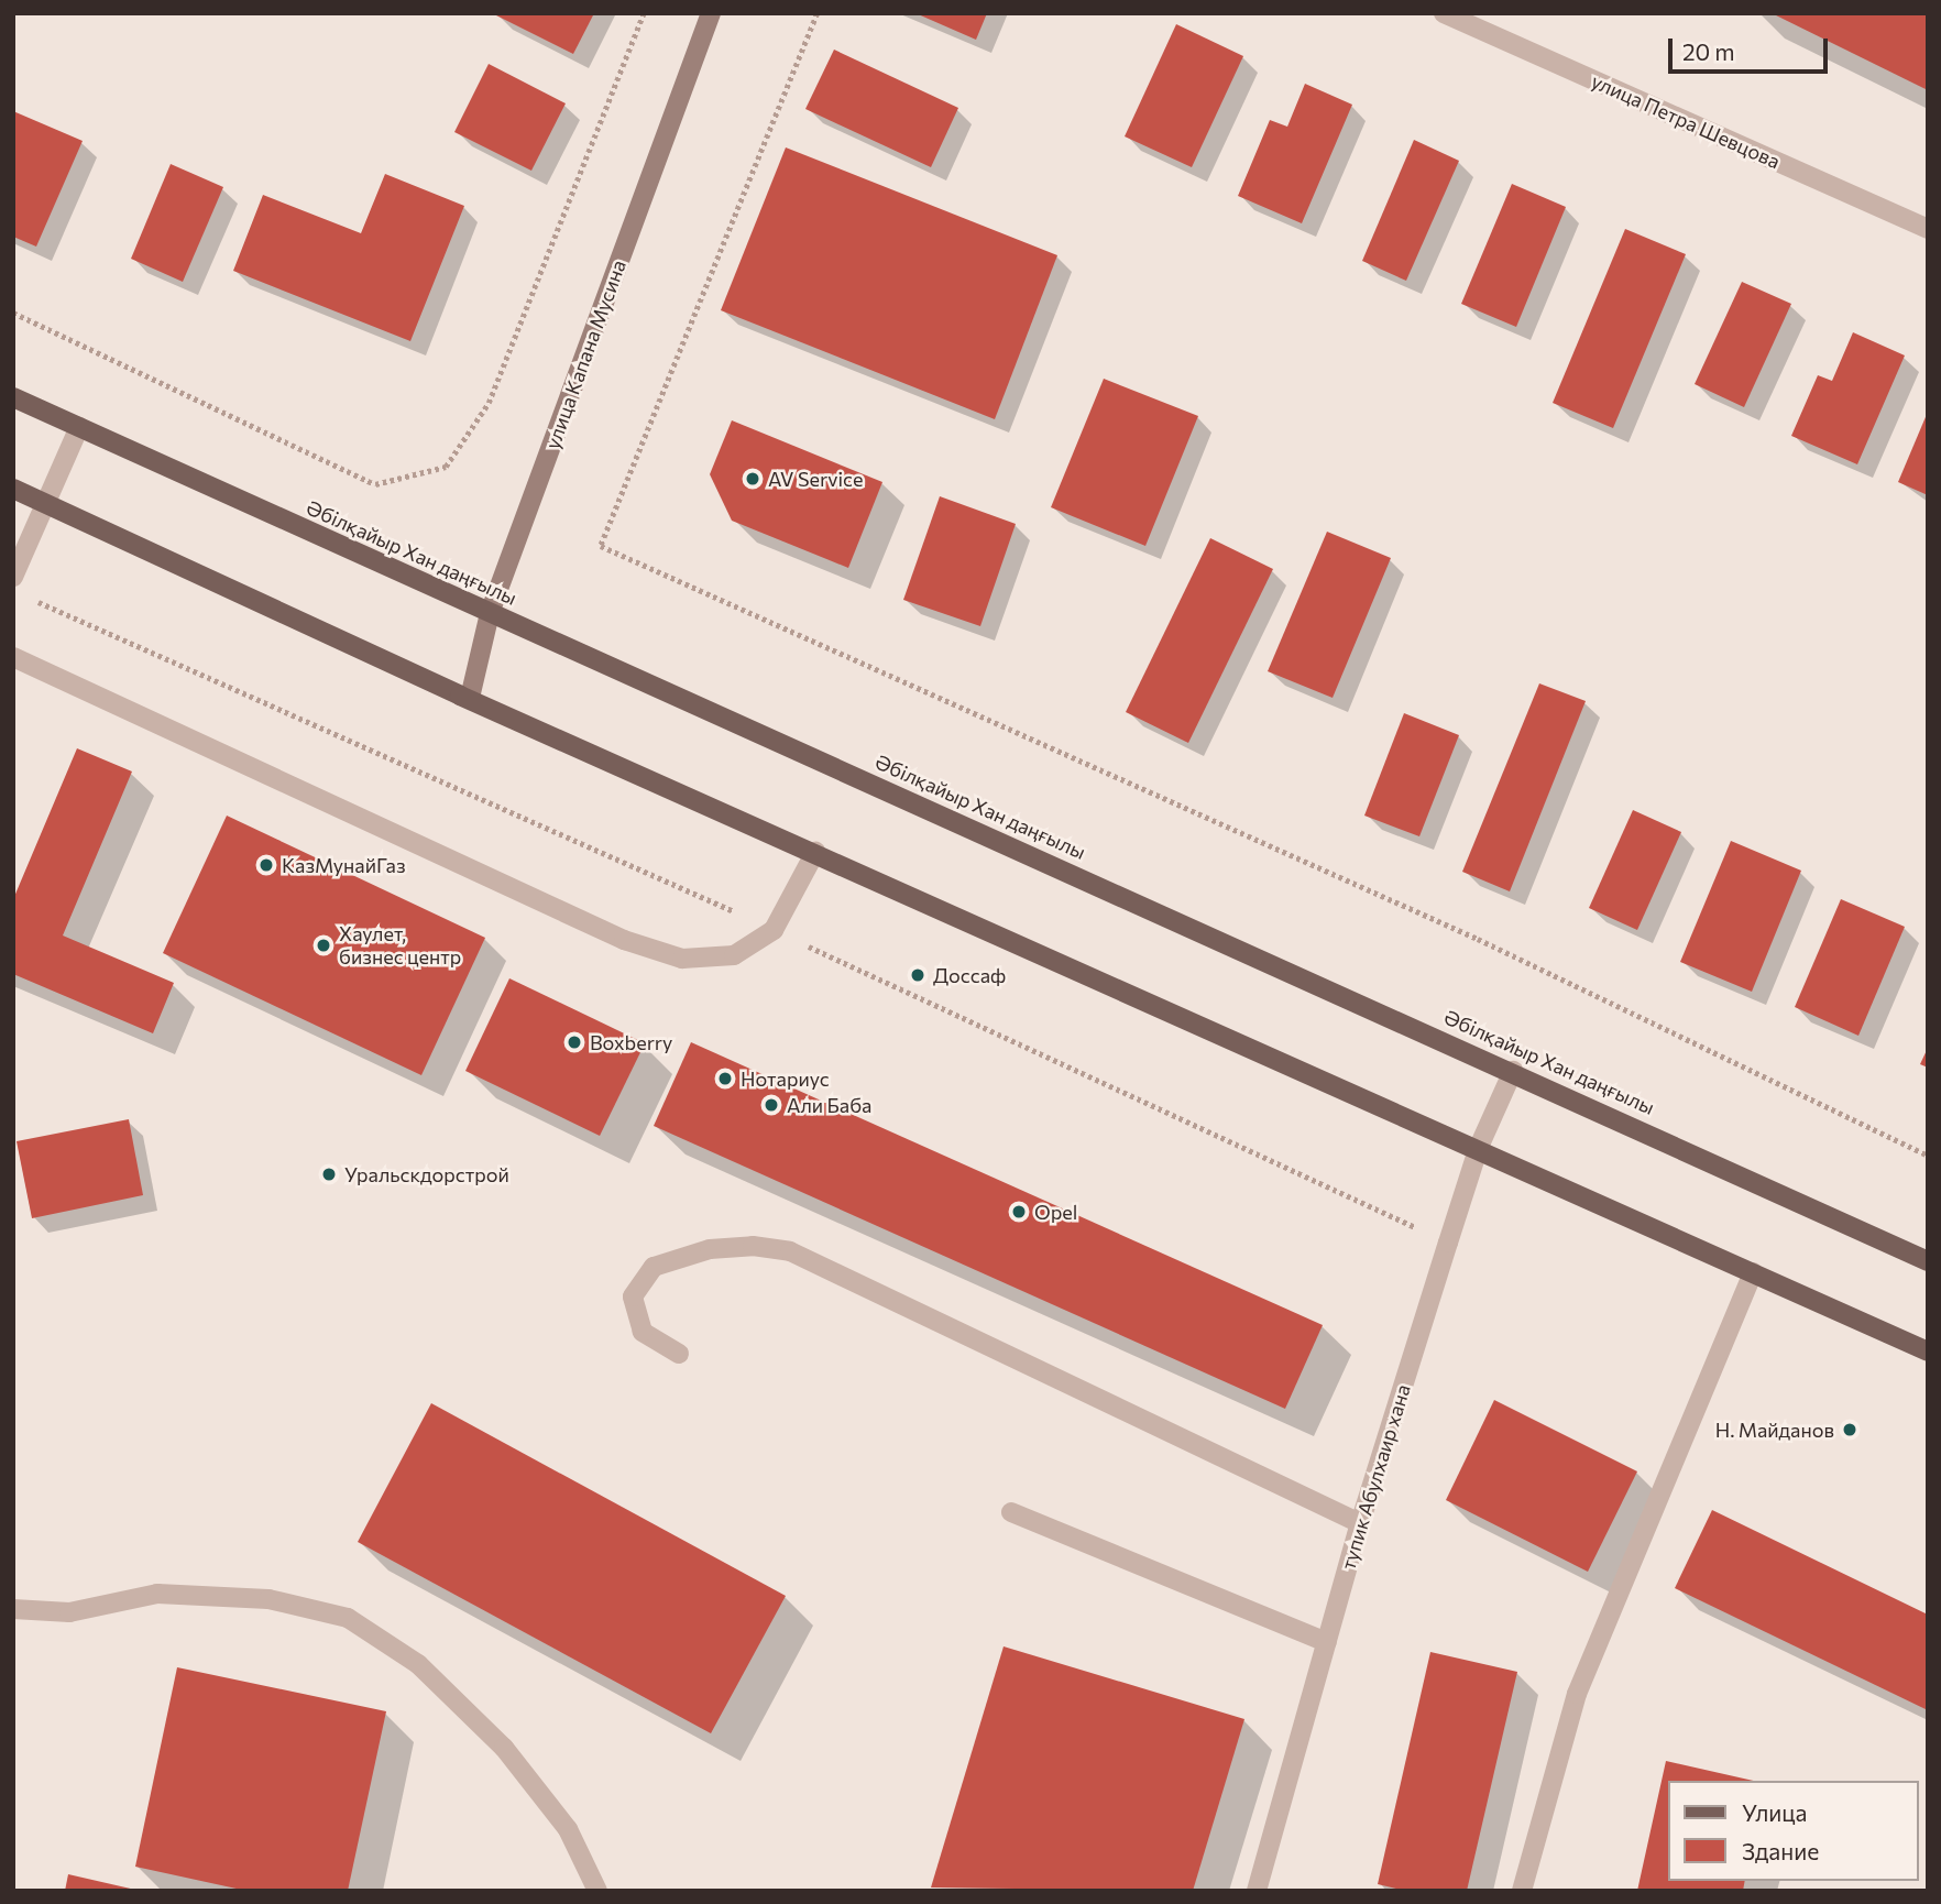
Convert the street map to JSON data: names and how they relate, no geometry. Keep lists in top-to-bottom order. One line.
{"streets":{"main road":["Әбілқайыр Хан даңғылы"],"street":["улица Петра Шевцова","улица Капана Мусина","тупик Абулхаир хана"]},"crossings":[["улица Капана Мусина","Әбілқайыр Хан даңғылы"],["Әбілқайыр Хан даңғылы","тупик Абулхаир хана"]],"places":["AV Service","КазМунайГаз","Хаулет, бизнес центр","Доссаф","Boxberry","Нотариус","Али Баба","Уральскдорстрой","Opel","Н. Майданов"],"legend":["Улица","Здание"],"scale_bar":"20 m"}
